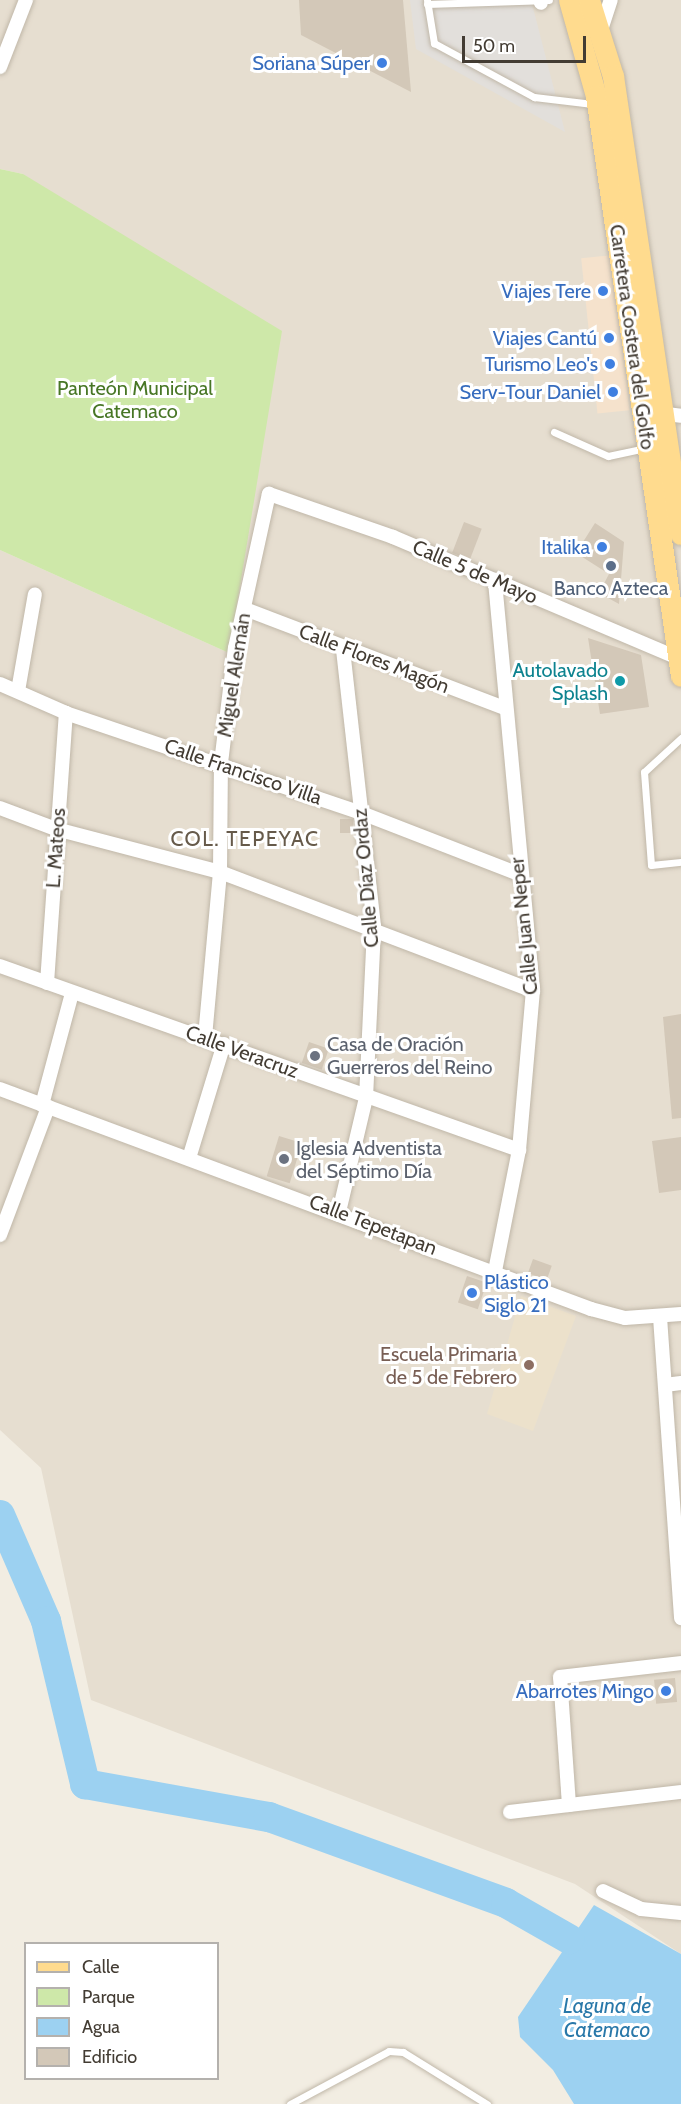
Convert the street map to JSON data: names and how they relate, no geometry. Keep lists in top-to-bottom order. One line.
{"streets":{"main road":["Carretera Costera del Golfo"],"street":["Calle 5 de Mayo","Calle Flores Magón","Miguel Alemán","Calle Francisco Villa","L. Mateos","Calle Díaz Ordaz","Calle Juan Neper","Calle Veracruz","Calle Tepetapan"]},"crossings":[["Carretera Costera del Golfo","Calle 5 de Mayo"],["Calle 5 de Mayo","Miguel Alemán"],["Calle 5 de Mayo","Calle Juan Neper"],["Calle Flores Magón","Miguel Alemán"],["Calle Flores Magón","Calle Díaz Ordaz"],["Calle Flores Magón","Calle Juan Neper"],["Miguel Alemán","Calle Francisco Villa"],["Miguel Alemán","Calle Veracruz"],["Calle Francisco Villa","L. Mateos"],["Calle Francisco Villa","Calle Díaz Ordaz"],["Calle Francisco Villa","Calle Juan Neper"],["L. Mateos","Calle Veracruz"],["Calle Díaz Ordaz","Calle Veracruz"],["Calle Díaz Ordaz","Calle Tepetapan"],["Calle Juan Neper","Calle Veracruz"],["Calle Juan Neper","Calle Tepetapan"]],"districts":["COL. TEPEYAC"],"water":["Laguna de Catemaco"],"parks":["Panteón Municipal Catemaco"],"places":["Soriana Súper","Viajes Tere","Viajes Cantú","Turismo Leo's","Serv-Tour Daniel","Italika","Banco Azteca","Autolavado Splash","Casa de Oración Guerreros del Reino","Iglesia Adventista del Séptimo Día","Plástico Siglo 21","Escuela Primaria de 5 de Febrero","Abarrotes Mingo"],"legend":["Calle","Parque","Agua","Edificio"],"scale_bar":"50 m"}
